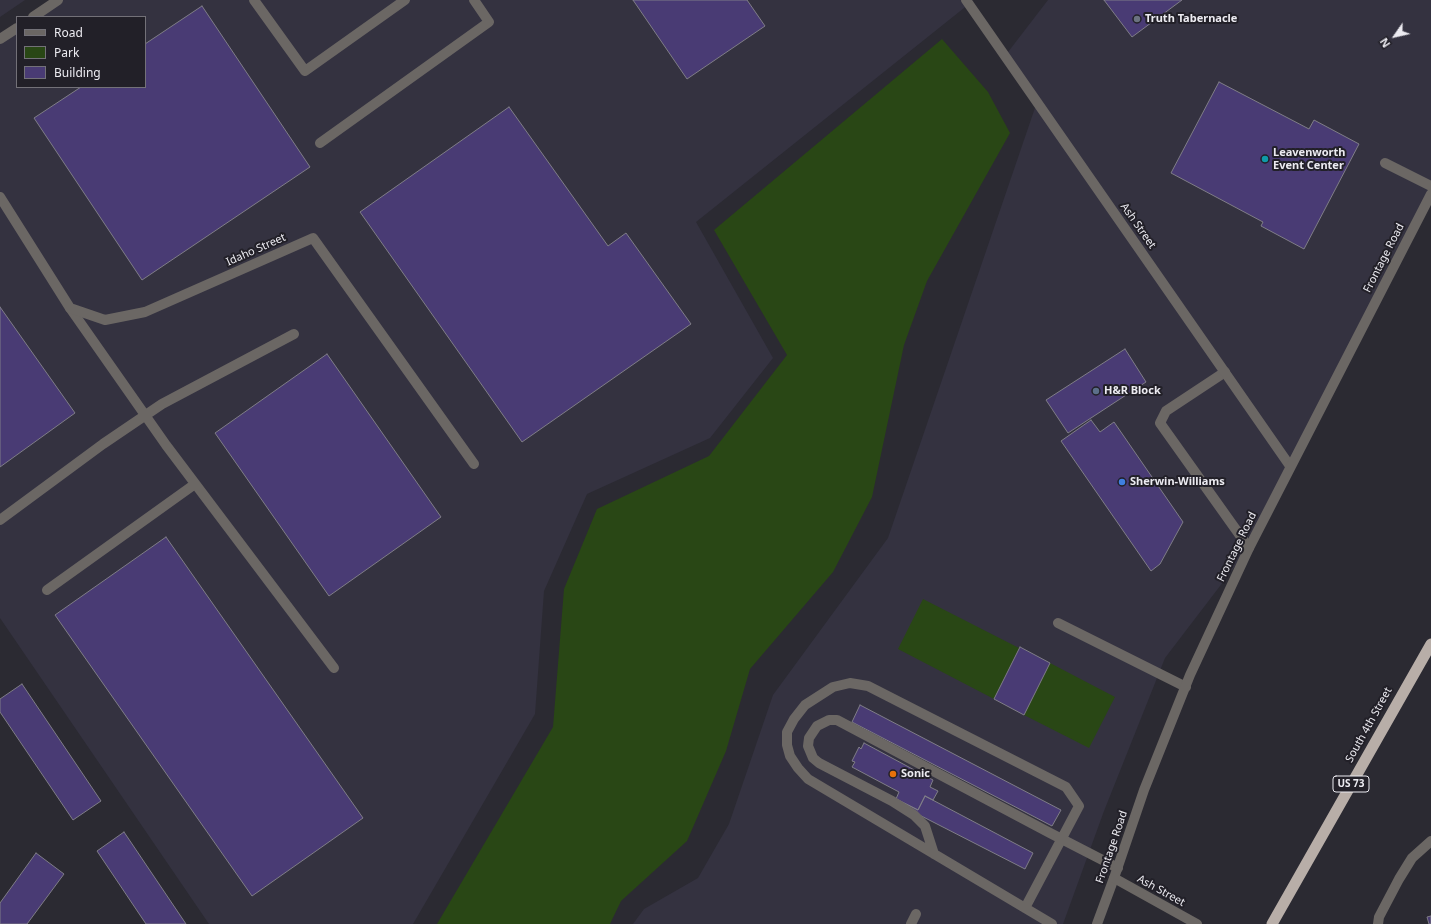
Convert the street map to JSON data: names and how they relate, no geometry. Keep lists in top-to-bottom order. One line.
{"streets":{"highway":["South 4th Street","US 73"],"street":["Ash Street","Idaho Street","Frontage Road"]},"crossings":[["Ash Street","Frontage Road"]],"places":["Truth Tabernacle","Leavenworth Event Center","H&R Block","Sherwin-Williams","Sonic"],"legend":["Road","Park","Building"],"north":"bottom left"}
